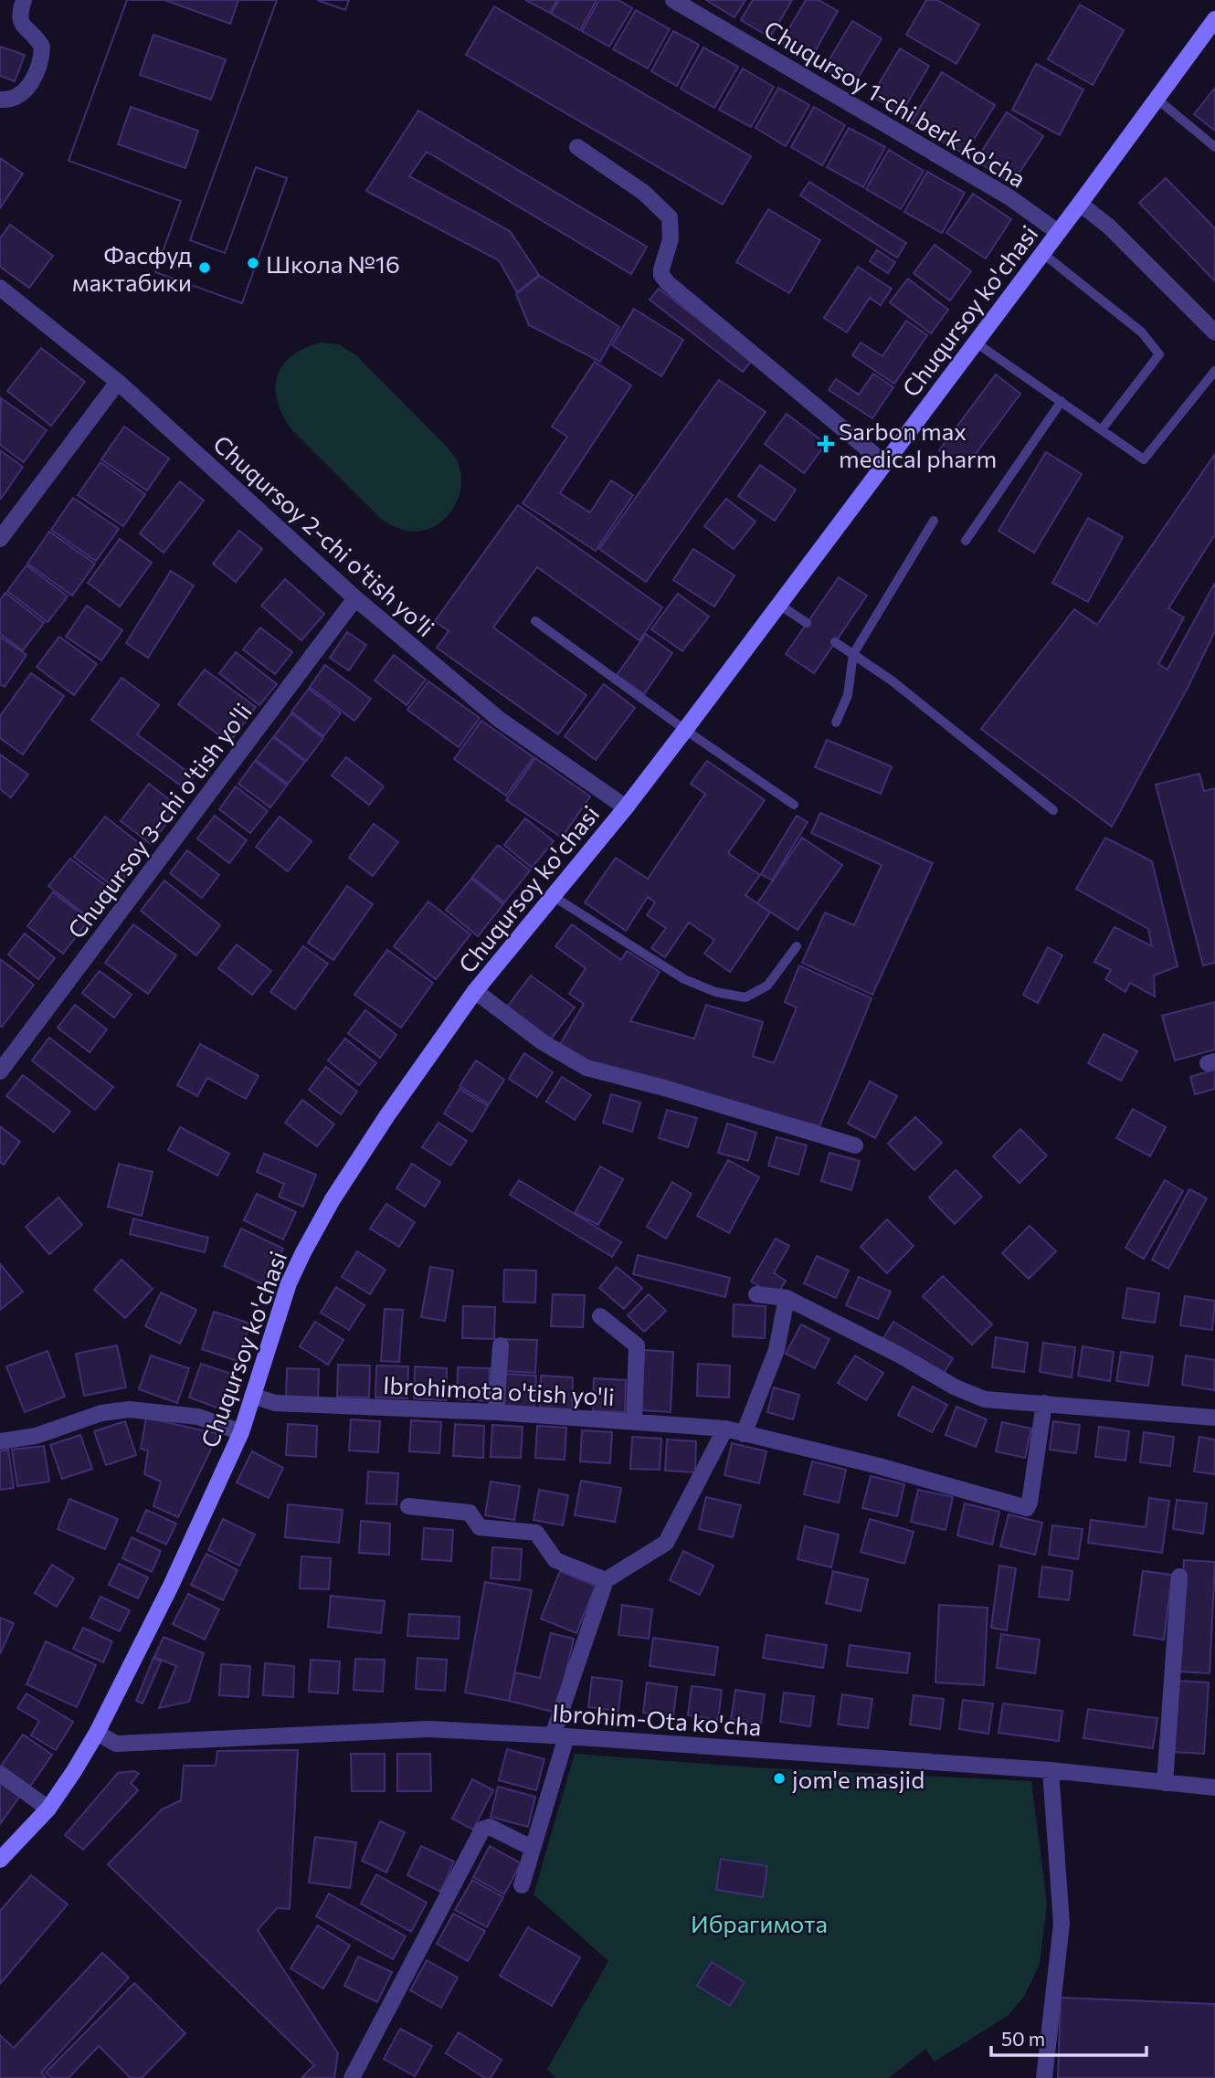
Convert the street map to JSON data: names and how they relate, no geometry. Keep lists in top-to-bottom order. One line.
{"streets":{"street":["Chuqursoy 1-chi berk ko'cha","Chuqursoy ko'chasi","Chuqursoy 2-chi o'tish yo'li","Chuqursoy 3-chi o'tish yo'li","Ibrohimota o'tish yo'li","Ibrohim-Ota ko'cha"]},"crossings":[["Chuqursoy 1-chi berk ko'cha","Chuqursoy ko'chasi"],["Chuqursoy ko'chasi","Chuqursoy 2-chi o'tish yo'li"],["Chuqursoy ko'chasi","Ibrohimota o'tish yo'li"],["Chuqursoy ko'chasi","Ibrohim-Ota ko'cha"],["Chuqursoy 2-chi o'tish yo'li","Chuqursoy 3-chi o'tish yo'li"]],"parks":["Ибрагимота"],"places":{"other":["Школа №16","Фасфуд мактабики","jom'e masjid"],"health":["Sarbon max medical pharm"]},"scale_bar":"50 m"}
